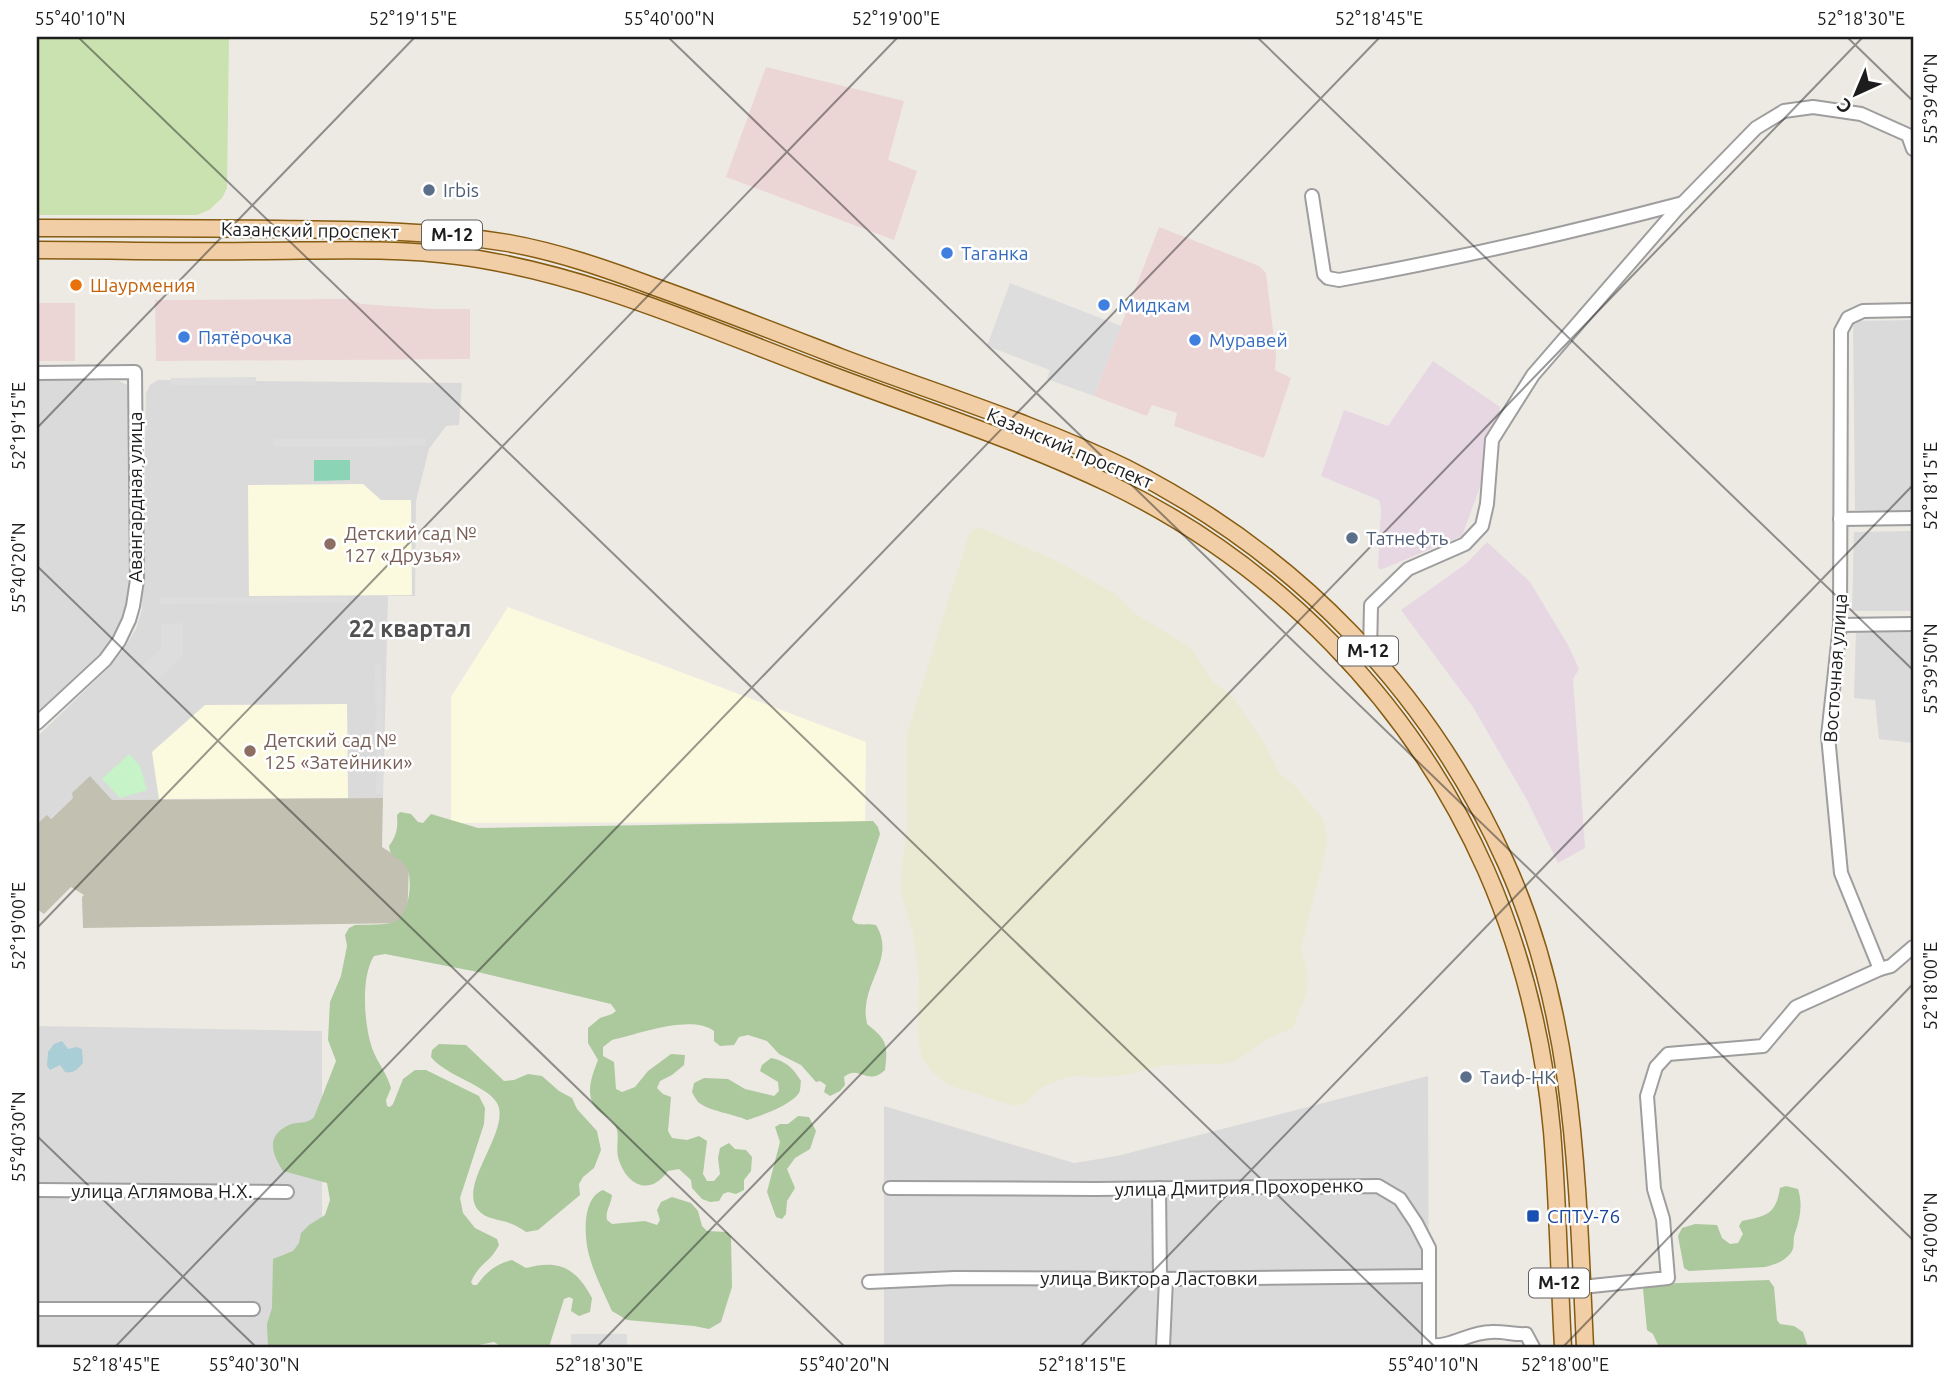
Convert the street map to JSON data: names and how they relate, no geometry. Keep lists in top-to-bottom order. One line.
{"streets":{"main road":["Казанский проспект","М-12"],"street":["Авангардная улица","Восточная улица","улица Дмитрия Прохоренко","улица Аглямова Н.Х.","улица Виктора Ластовки"]},"crossings":[["улица Дмитрия Прохоренко","улица Виктора Ластовки"]],"districts":["22 квартал"],"places":{"other":["Irbis","Таганка","Шаурмения","Мидкам","Пятёрочка","Муравей","Татнефть","Детский сад № 127 «Друзья»","Детский сад № 125 «Затейники»","Таиф-НК"],"transit":["СПТУ-76"]},"north":"bottom left","coordinates":["55°40'10\"N","52°19'15\"E","55°40'00\"N","52°19'00\"E","52°18'45\"E","52°18'30\"E","55°39'40\"N","52°18'15\"E","55°40'20\"N","55°39'50\"N","52°18'00\"E","55°40'30\"N"]}
